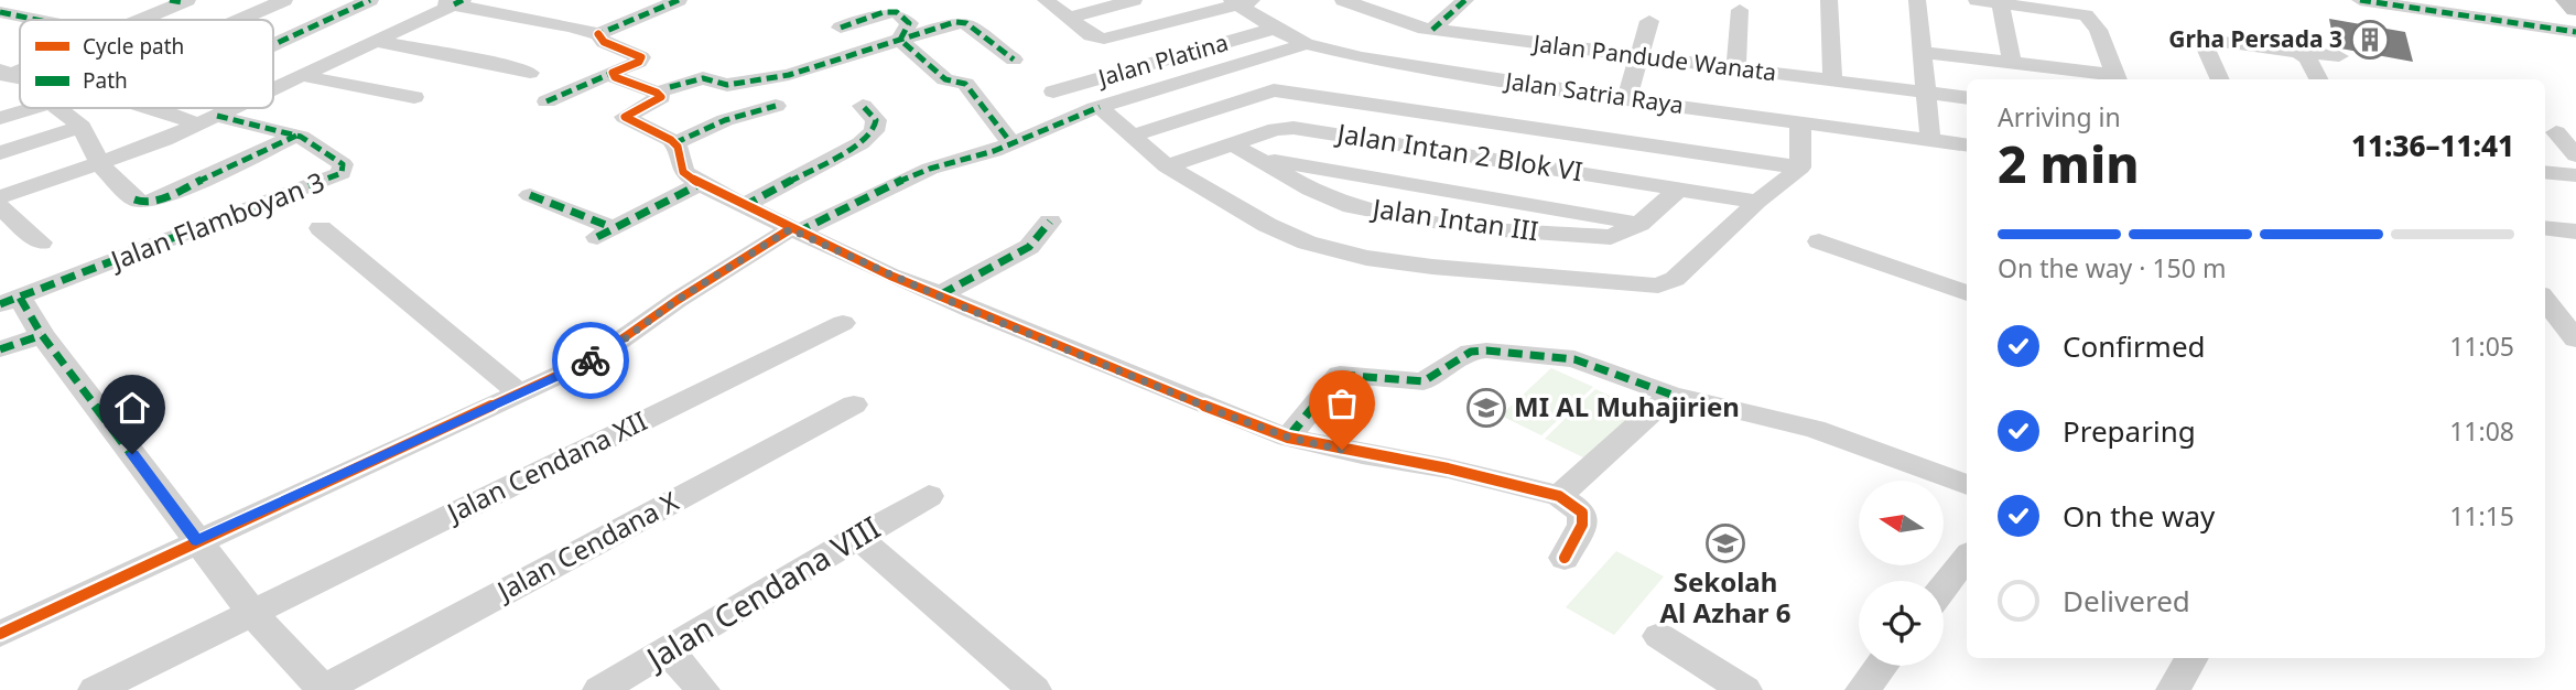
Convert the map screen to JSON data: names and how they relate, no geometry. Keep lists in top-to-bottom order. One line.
{"streets":{"street":["Jalan Pandude Wanata","Jalan Platina","Jalan Satria Raya","Jalan Intan 2 Blok VI","Jalan Intan III","Jalan Flamboyan 3","Jalan Cendana XII","Jalan Cendana X","Jalan Cendana VIII"]},"crossings":[["Jalan Platina","Jalan Satria Raya"],["Jalan Intan 2 Blok VI","Jalan Intan III"]],"places":{"building":["Grha Persada 3"],"school or university":["MI AL Muhajirien","Sekolah Al Azhar 6"]},"legend":["Cycle path","Path"],"north":"left","page":{"heading":["2 min","Arriving in","11:36–11:41"],"bar":"On the way · 150 m","list":[["Confirmed","11:05"],["Preparing","11:08"],["On the way","11:15"],"Delivered"]}}
